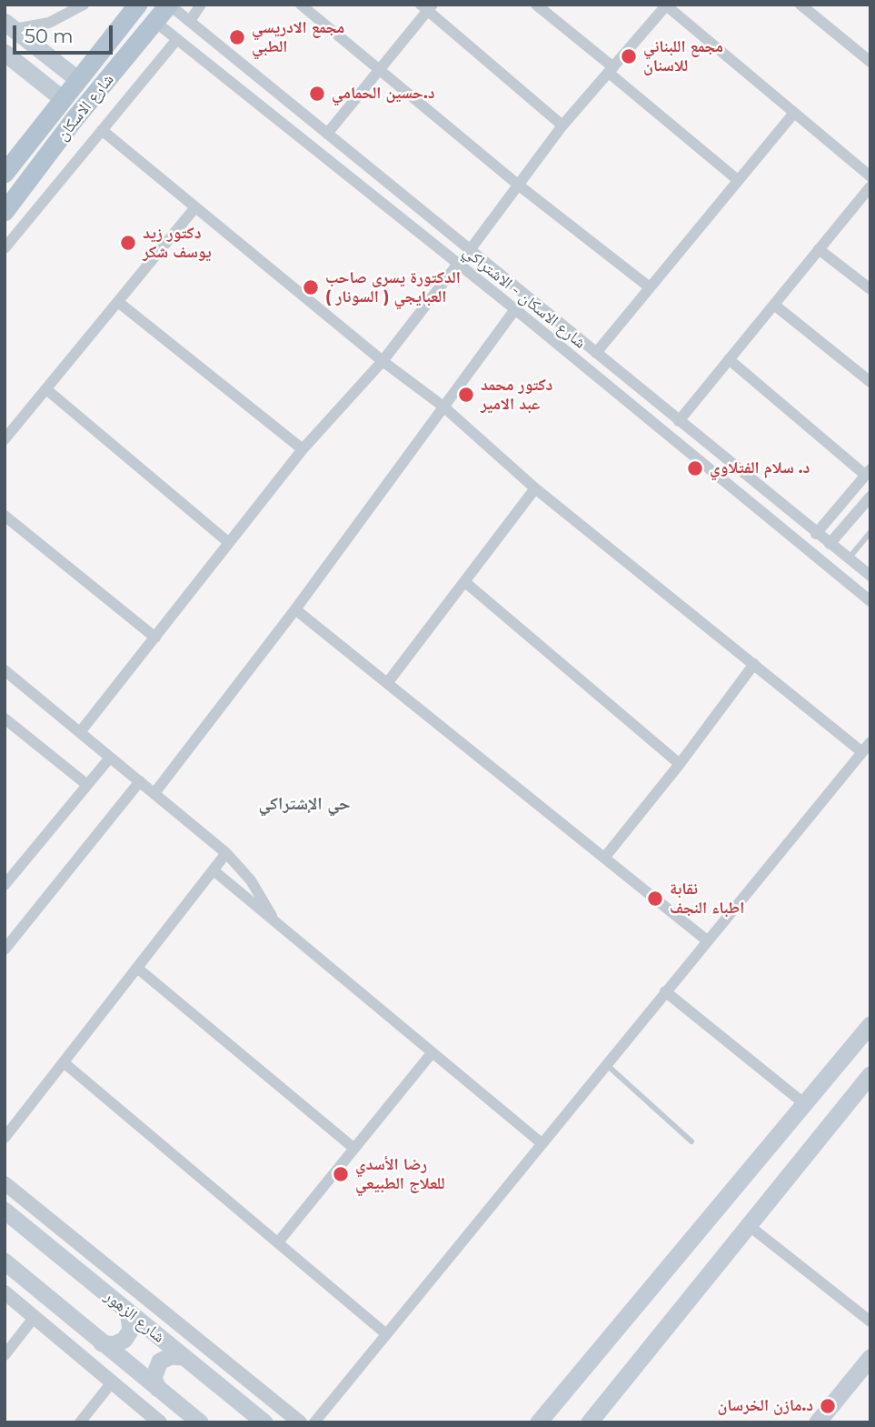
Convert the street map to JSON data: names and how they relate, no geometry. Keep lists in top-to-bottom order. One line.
{"streets":{"main road":["شارع الاسكان","شارع الزهور"],"street":["شارع الاسكان - الاشتراكي"]},"crossings":[["شارع الاسكان","شارع الاسكان - الاشتراكي"]],"districts":["حي الإشتراكي"],"places":["مجمع الادريسي الطبي","مجمع اللبناني للاسنان","د.حسين الحمامي","دكتور زيد يوسف شكر","الدكتورة يسرى صاحب العبايجي ( السونار )","دكتور محمد عبد الامير","د. سلام الفتلاوي","نقابة اطباء النجف","رضا الأسدي للعلاج الطبيعي","د.مازن الخرسان"],"scale_bar":"50 m"}
